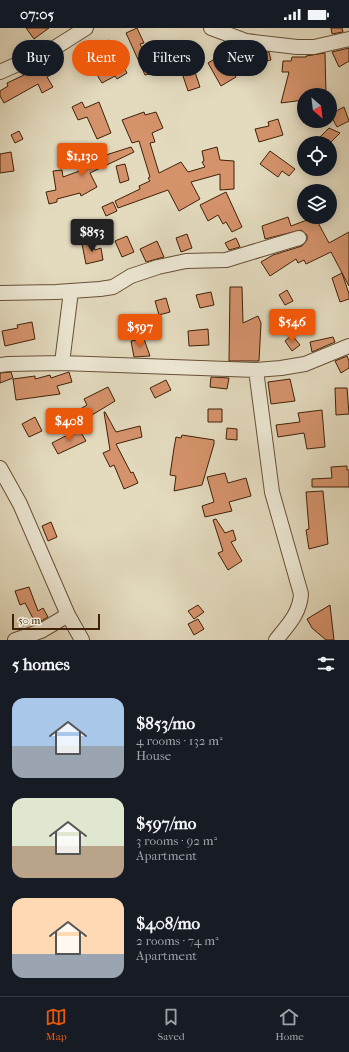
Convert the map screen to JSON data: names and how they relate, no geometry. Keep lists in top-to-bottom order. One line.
{"scale_bar":"50 m","north":"bottom right","page":{"status":"07:05","chip":["Buy","Rent","Filters","New"],"price":["$1,130","$853","$546","$597","$408"],"scale":"50 m","heading":"5 homes","list":[{"name":"$853/mo","note":"4 rooms · 132 m² · House"},{"name":"$597/mo","note":"3 rooms · 92 m² · Apartment"},{"name":"$408/mo","note":"2 rooms · 74 m² · Apartment"}],"tabs":["Map","Saved","Home"]}}
